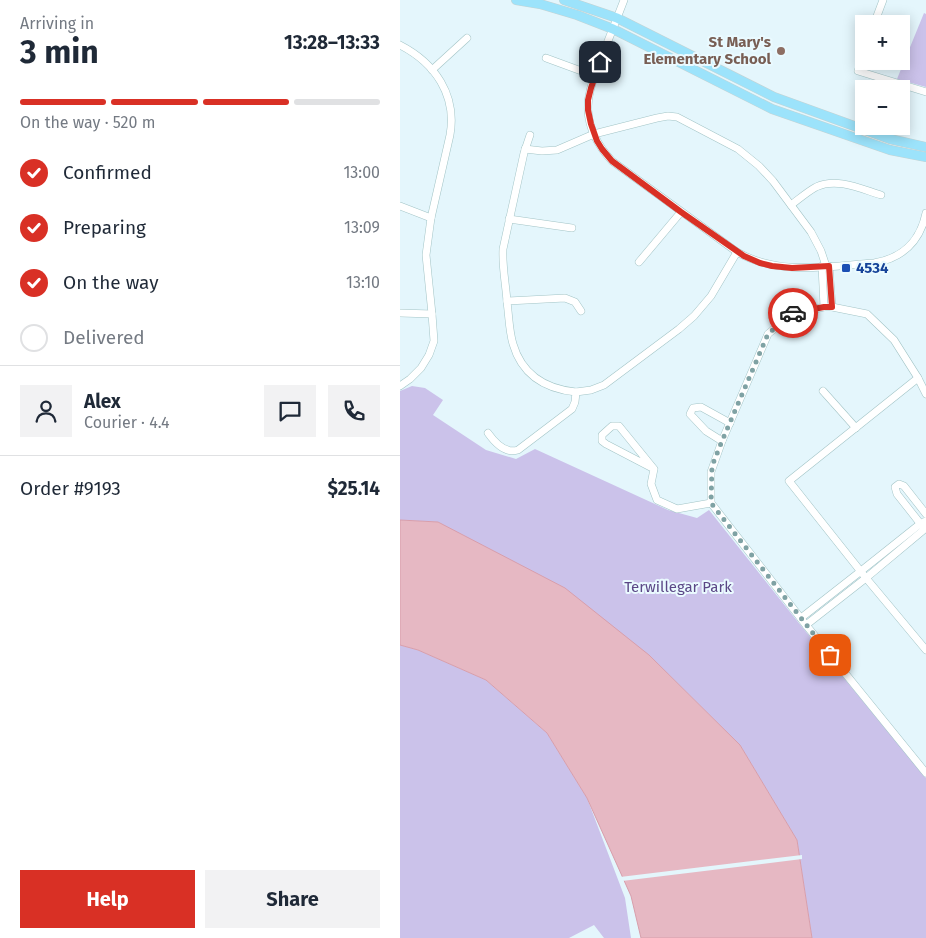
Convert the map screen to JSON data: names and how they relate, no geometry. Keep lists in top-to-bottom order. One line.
{"parks":["Terwillegar Park"],"places":{"other":["St Mary's Elementary School"],"transit":["4534"]},"page":{"heading":["3 min","Arriving in","13:28–13:33"],"panel":["Alex","Courier · 4.4","Order #9193","$25.14"],"map_buttons":["+","−"],"bar":"On the way · 520 m","list":[["Confirmed","13:00"],["Preparing","13:09"],["On the way","13:10"],"Delivered"],"buttons":["Help","Share"]}}
